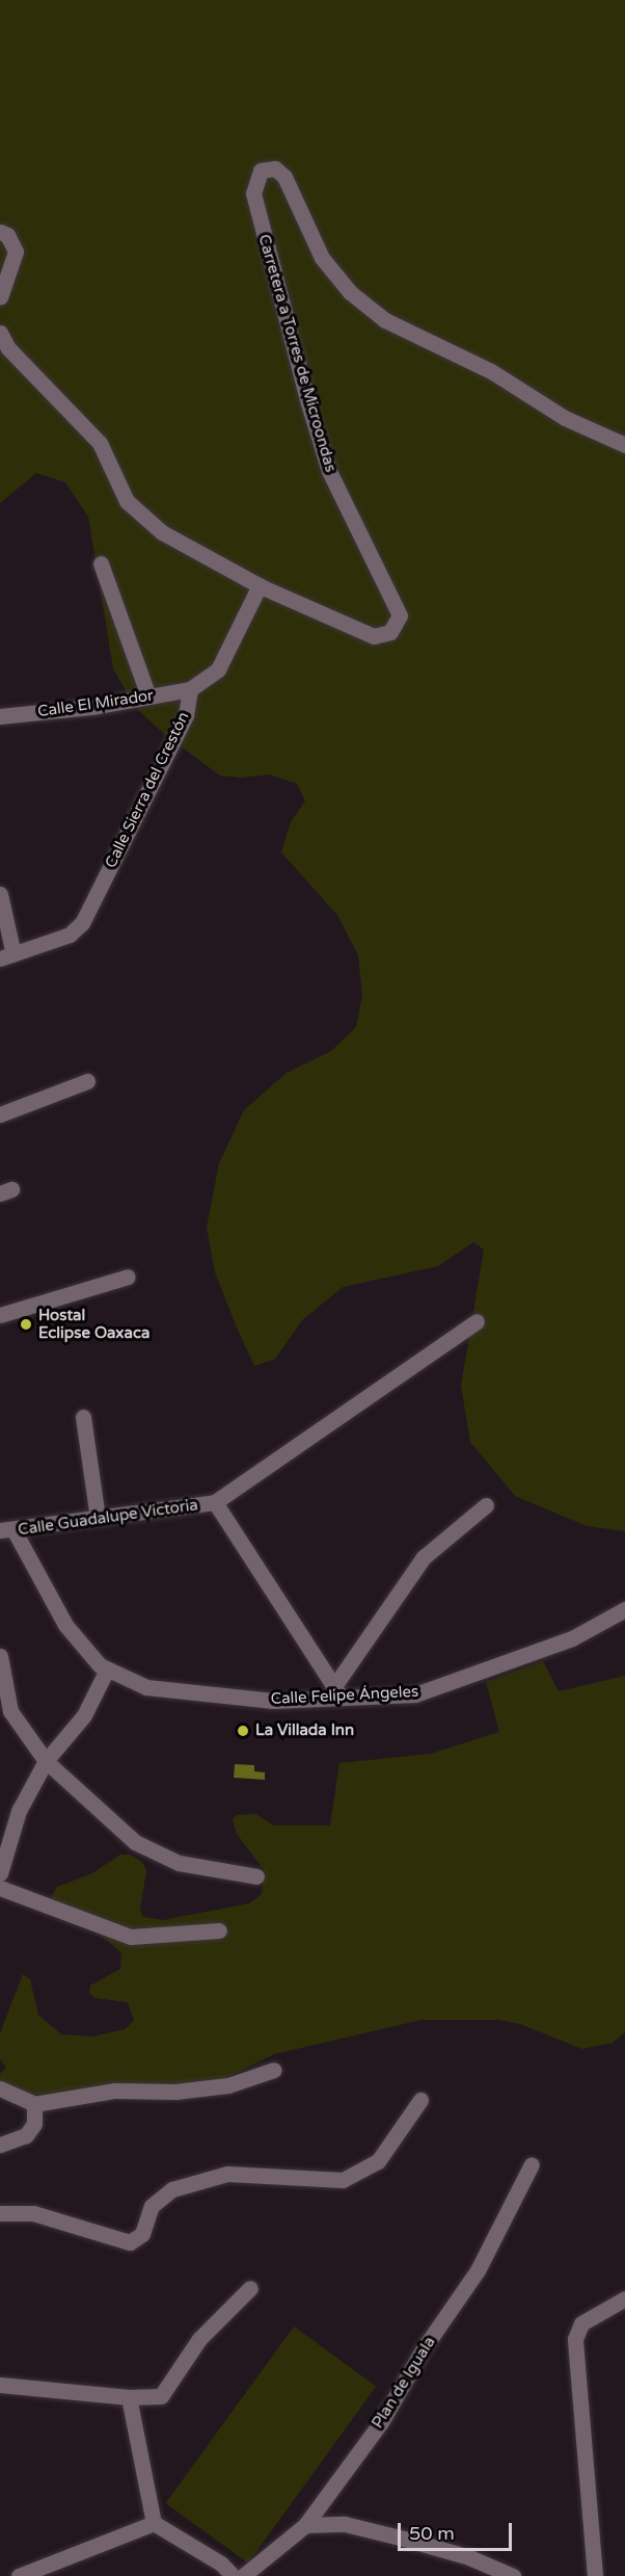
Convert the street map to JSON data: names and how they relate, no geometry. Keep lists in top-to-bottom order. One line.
{"streets":{"street":["Carretera a Torres de Microondas","Calle El Mirador","Calle Sierra del Crestón","Calle Guadalupe Victoria","Calle Felipe Ángeles","Plan de Iguala"]},"crossings":[["Calle El Mirador","Calle Sierra del Crestón"],["Calle Guadalupe Victoria","Calle Felipe Ángeles"]],"places":["Hostal Eclipse Oaxaca","La Villada Inn"],"scale_bar":"50 m"}
